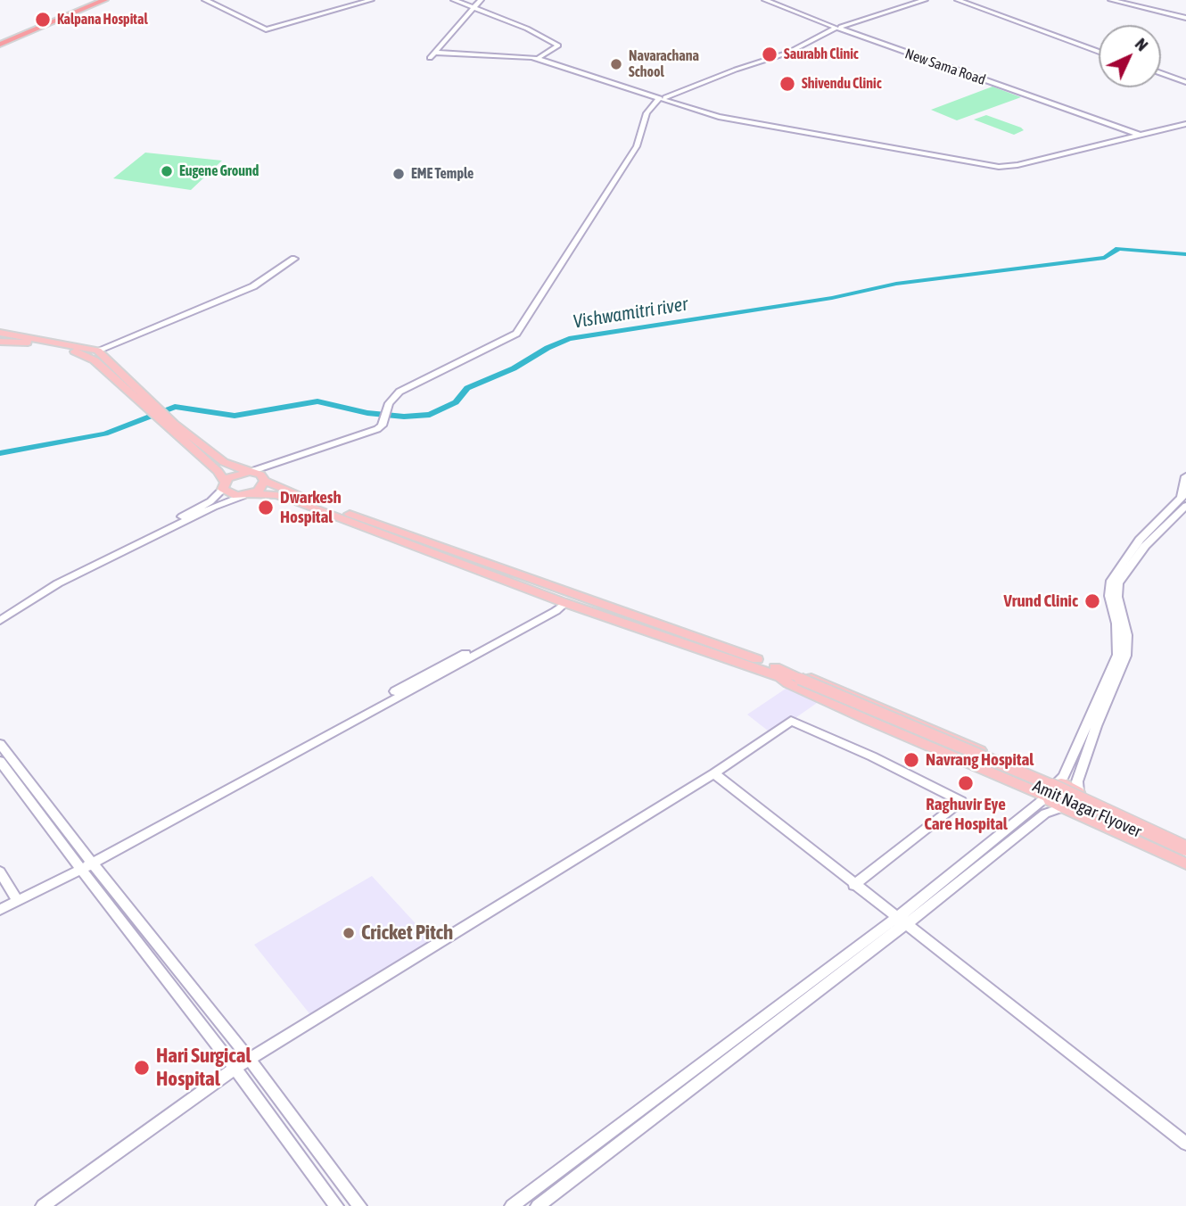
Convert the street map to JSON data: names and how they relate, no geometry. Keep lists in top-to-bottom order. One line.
{"streets":{"main road":["Amit Nagar Flyover"],"street":["New Sama Road"]},"water":["Vishwamitri river"],"places":["Kalpana Hospital","Saurabh Clinic","Navarachana School","Shivendu Clinic","Eugene Ground","EME Temple","Dwarkesh Hospital","Vrund Clinic","Navrang Hospital","Raghuvir Eye Care Hospital","Cricket Pitch","Hari Surgical Hospital"],"north":"top right"}
